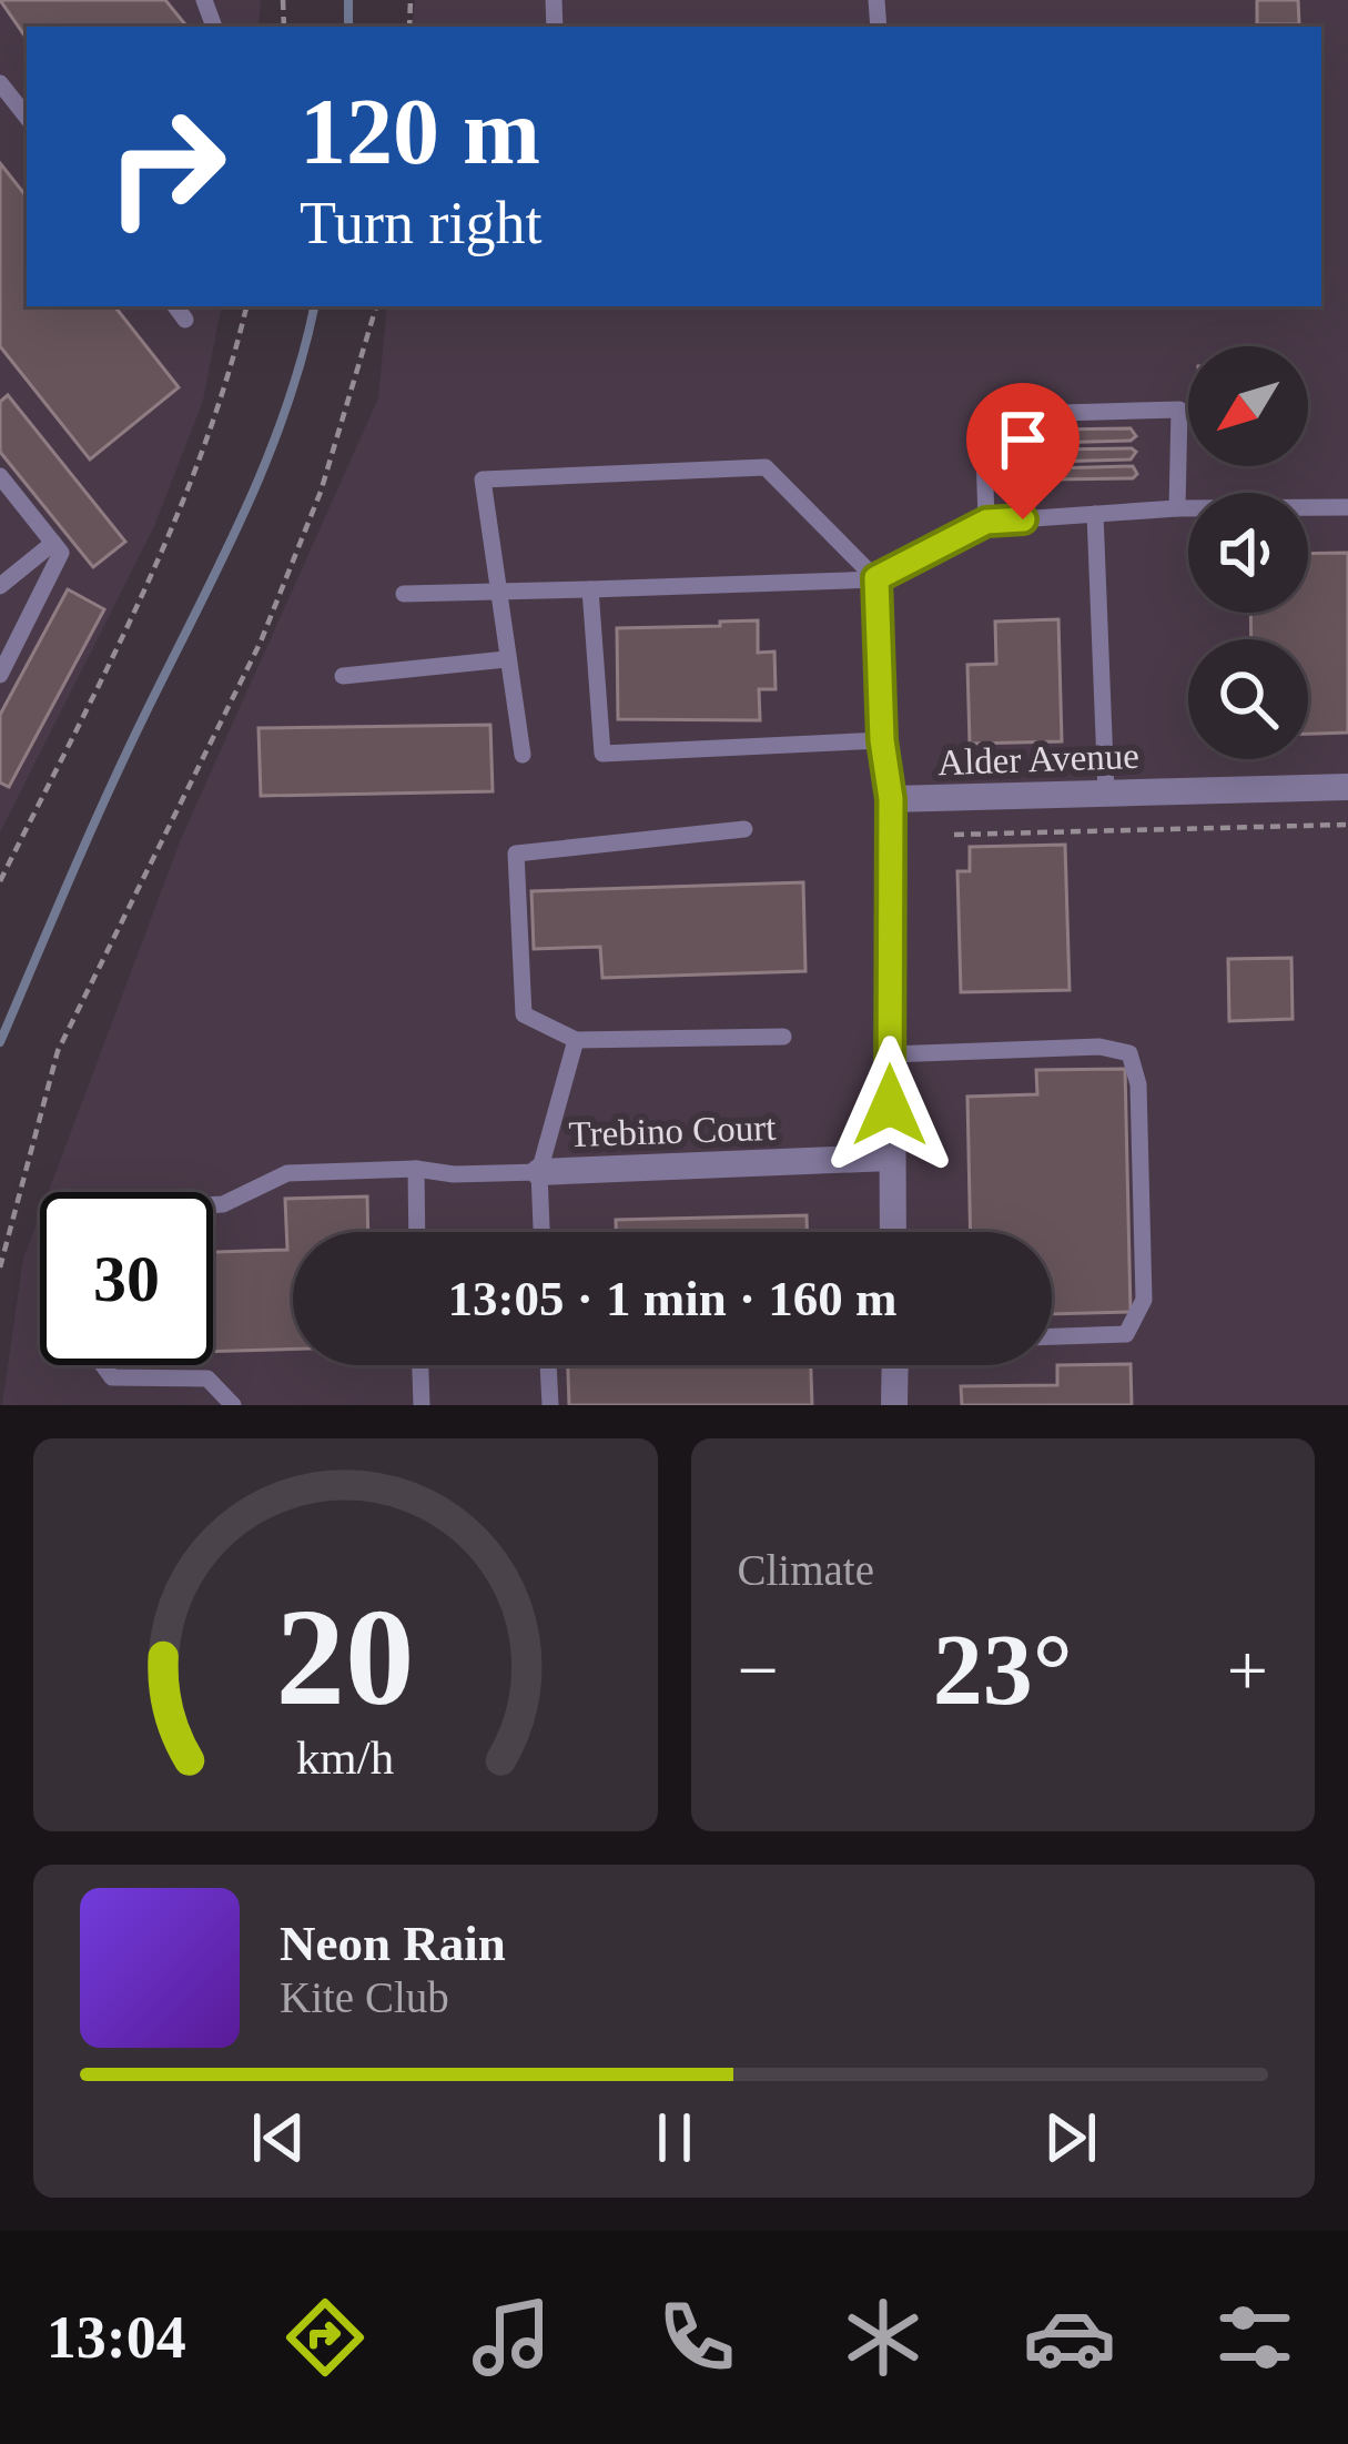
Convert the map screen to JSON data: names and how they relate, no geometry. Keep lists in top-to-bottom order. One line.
{"streets":{"street":["Alder Avenue","Trebino Court"]},"north":"bottom left","page":{"turn":["120 m","Turn right"],"limit":"30","trip":"13:05 · 1 min · 160 m","tile":"Climate","heat":["−","23°","+"],"song":["Neon Rain","Kite Club"],"tabs":"13:04","gauge":["20","km/h"]}}
